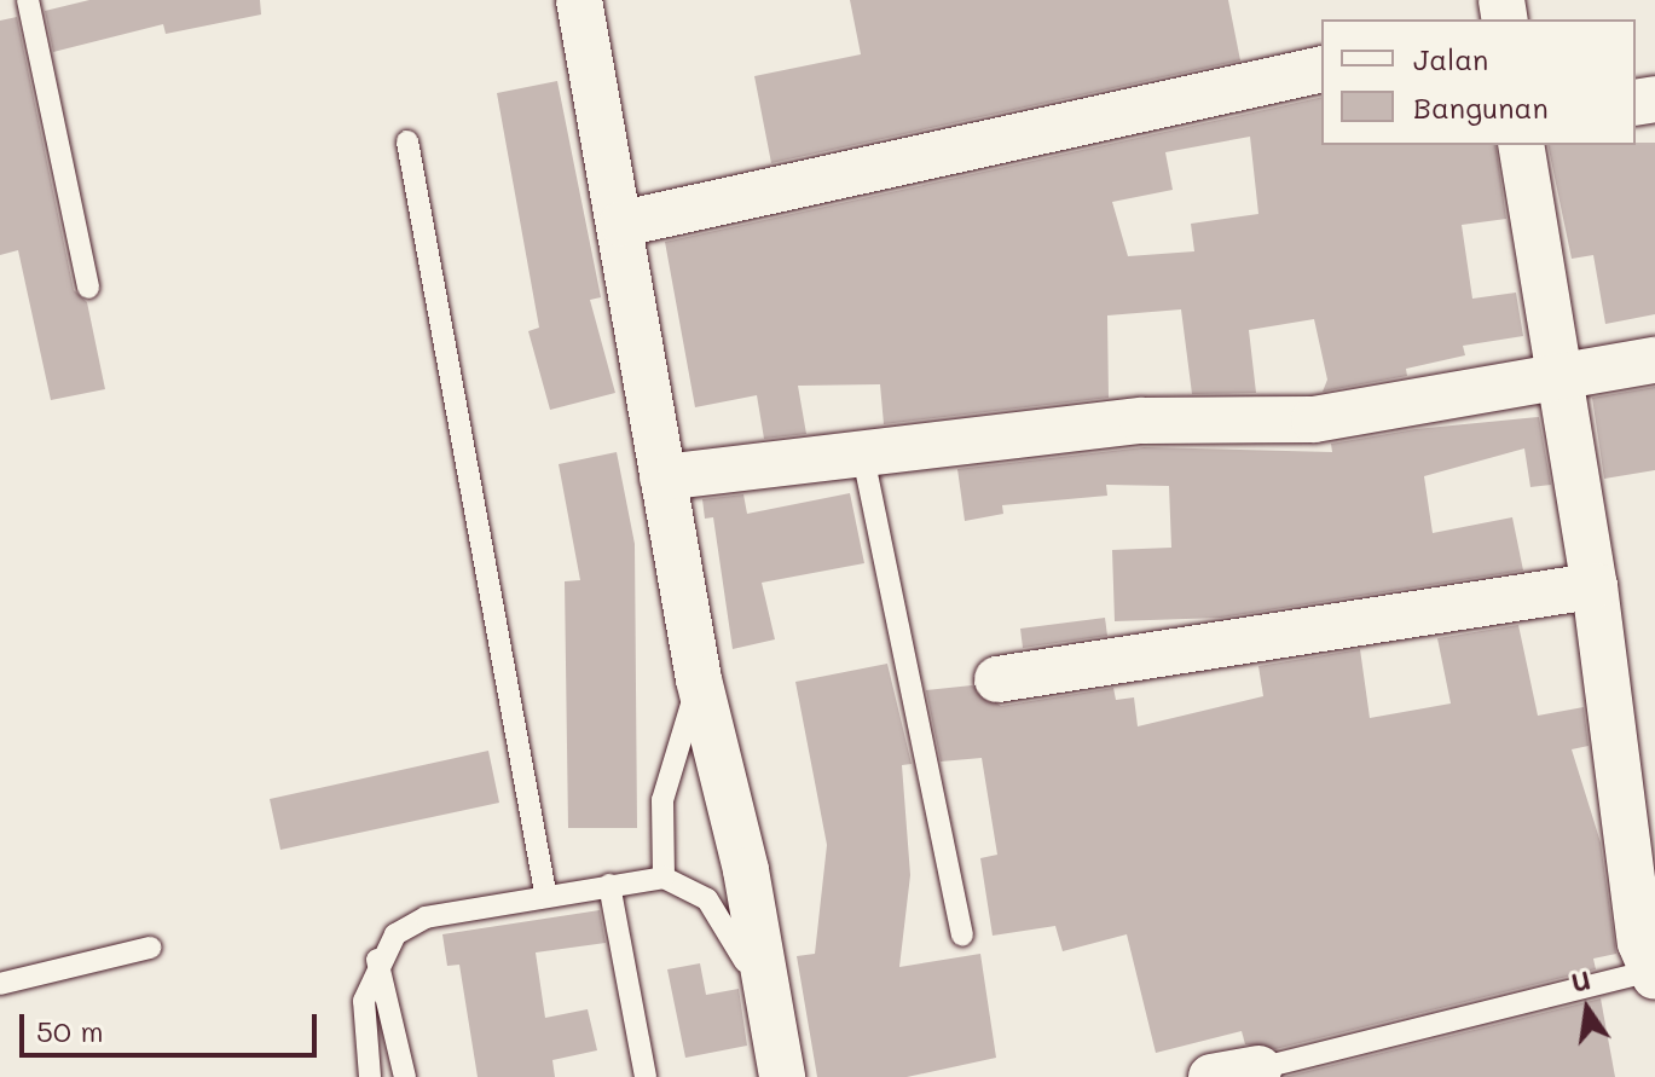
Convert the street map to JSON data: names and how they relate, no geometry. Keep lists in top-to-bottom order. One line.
{"legend":["Jalan","Bangunan"],"scale_bar":"50 m","north":"top"}
